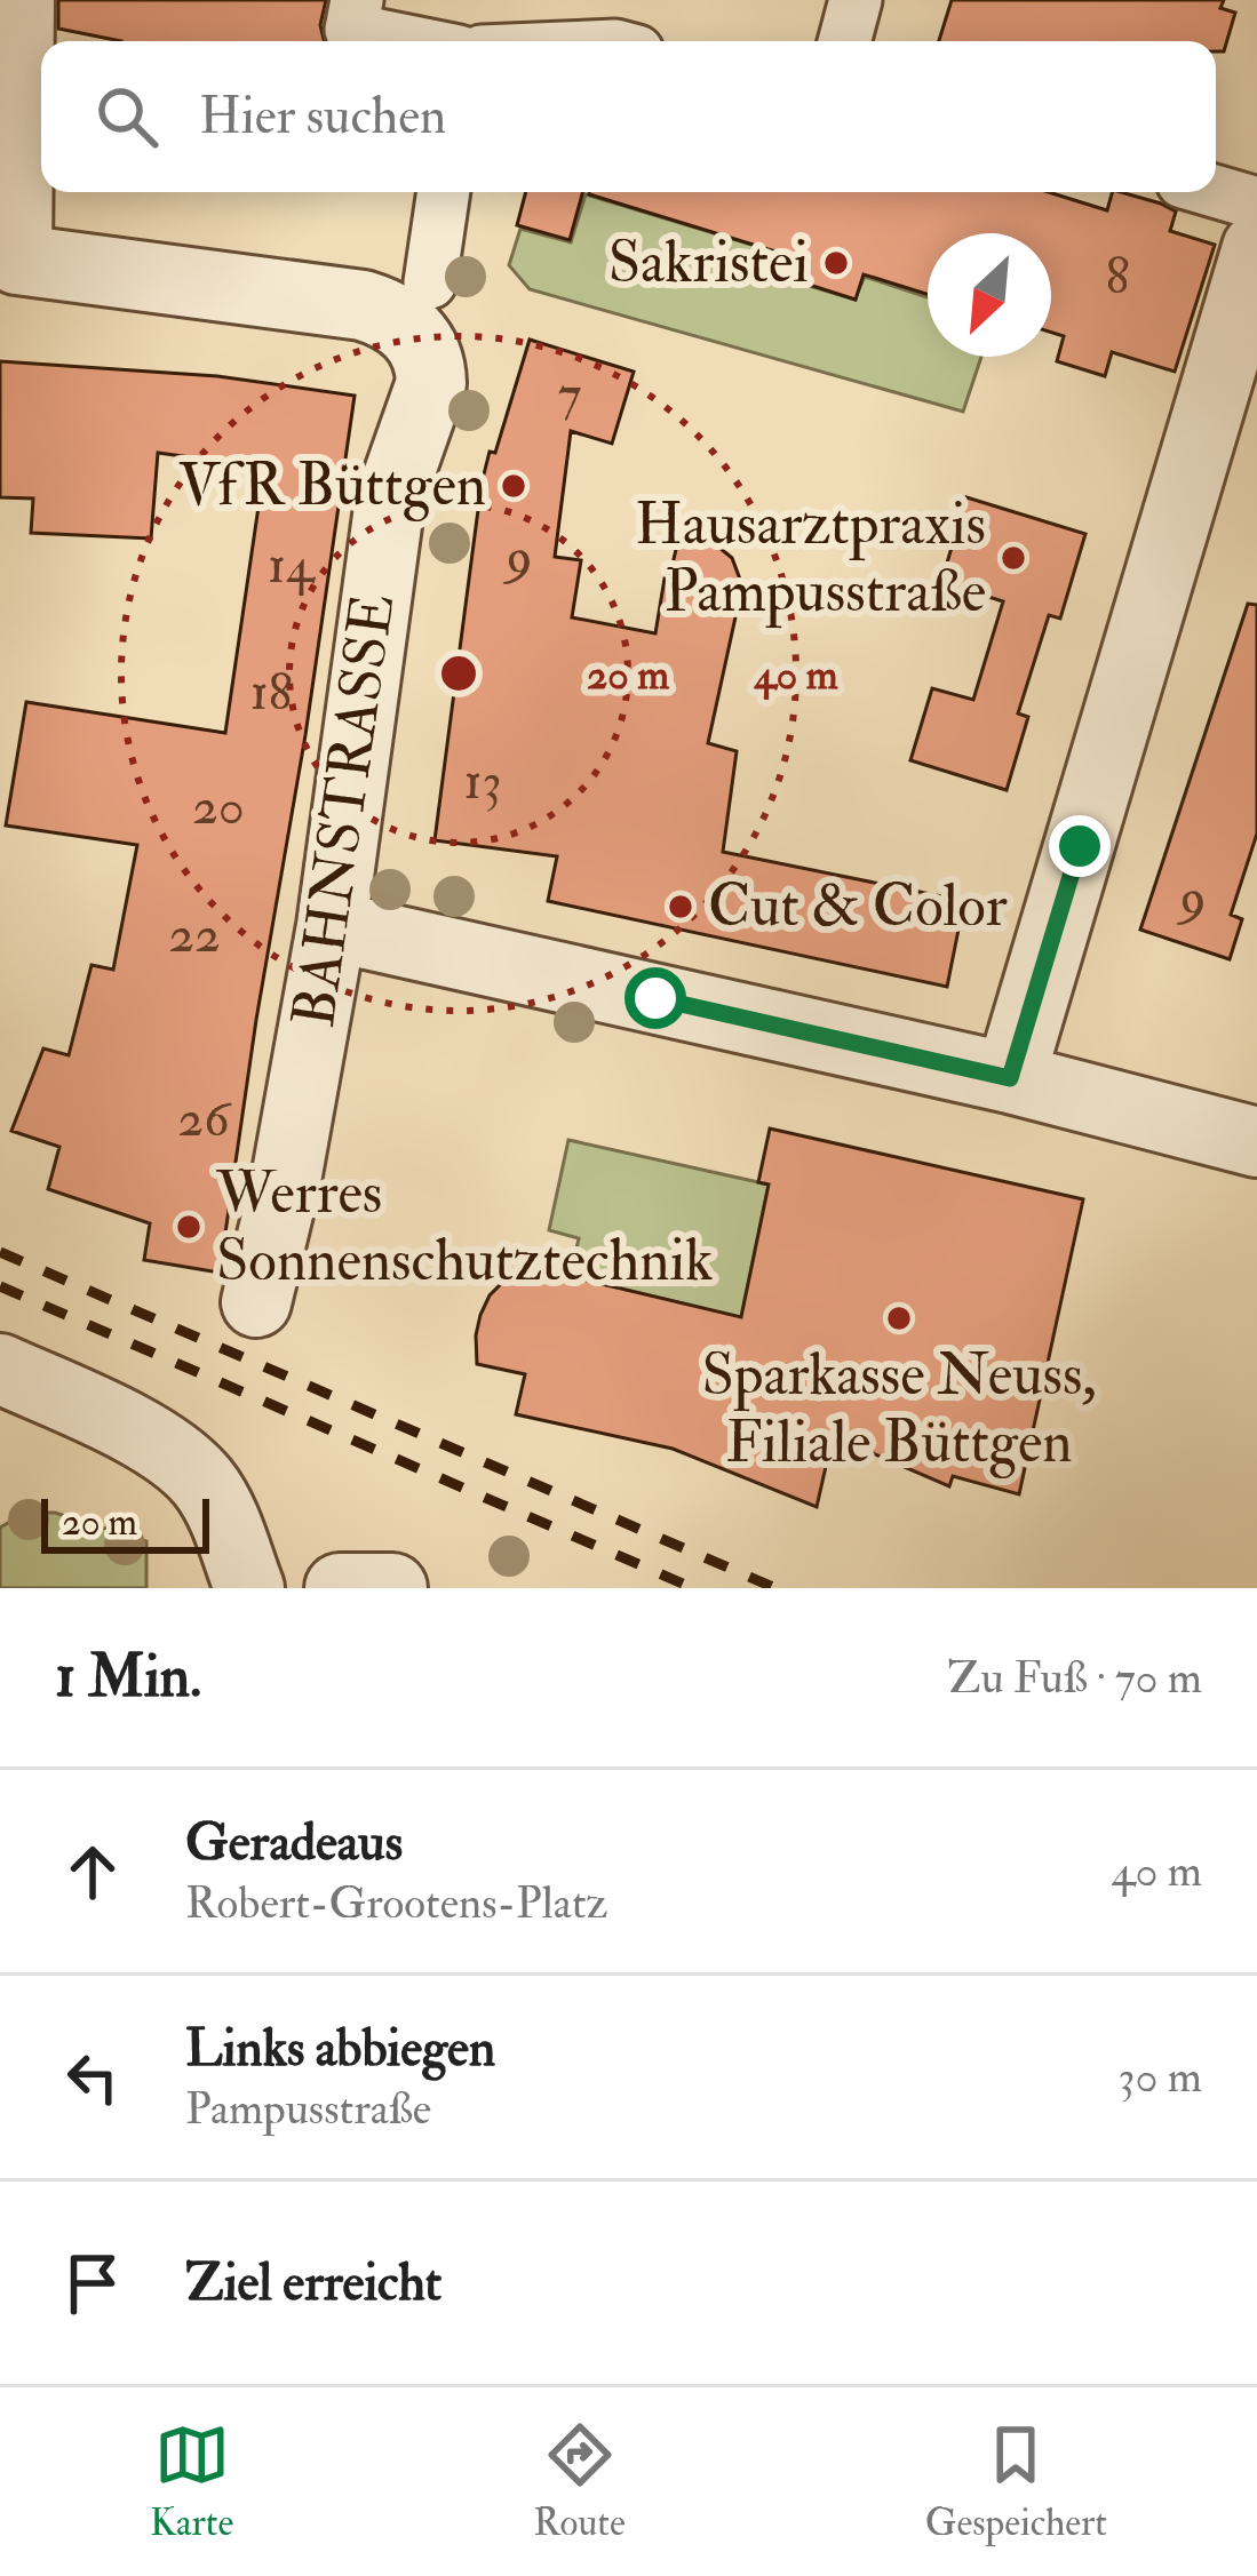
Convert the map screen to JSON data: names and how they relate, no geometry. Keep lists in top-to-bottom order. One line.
{"streets":{"street":["BAHNSTRASSE"]},"places":["Sakristei","VfR Büttgen","Hausarztpraxis Pampusstraße","Cut & Color","Werres Sonnenschutztechnik","Sparkasse Neuss, Filiale Büttgen"],"house_numbers":["8","7","9","14","18","13","20","9","22","26"],"scale_bar":"20 m","north":"bottom left","page":{"search":"Hier suchen","scale":"20 m","heading":["1 Min.","Zu Fuß · 70 m"],"list":[["Geradeaus","Robert-Grootens-Platz","40 m"],["Links abbiegen","Pampusstraße","30 m"],"Ziel erreicht"],"nav":["Karte","Route","Gespeichert"]},"rings":["20 m","40 m"]}
